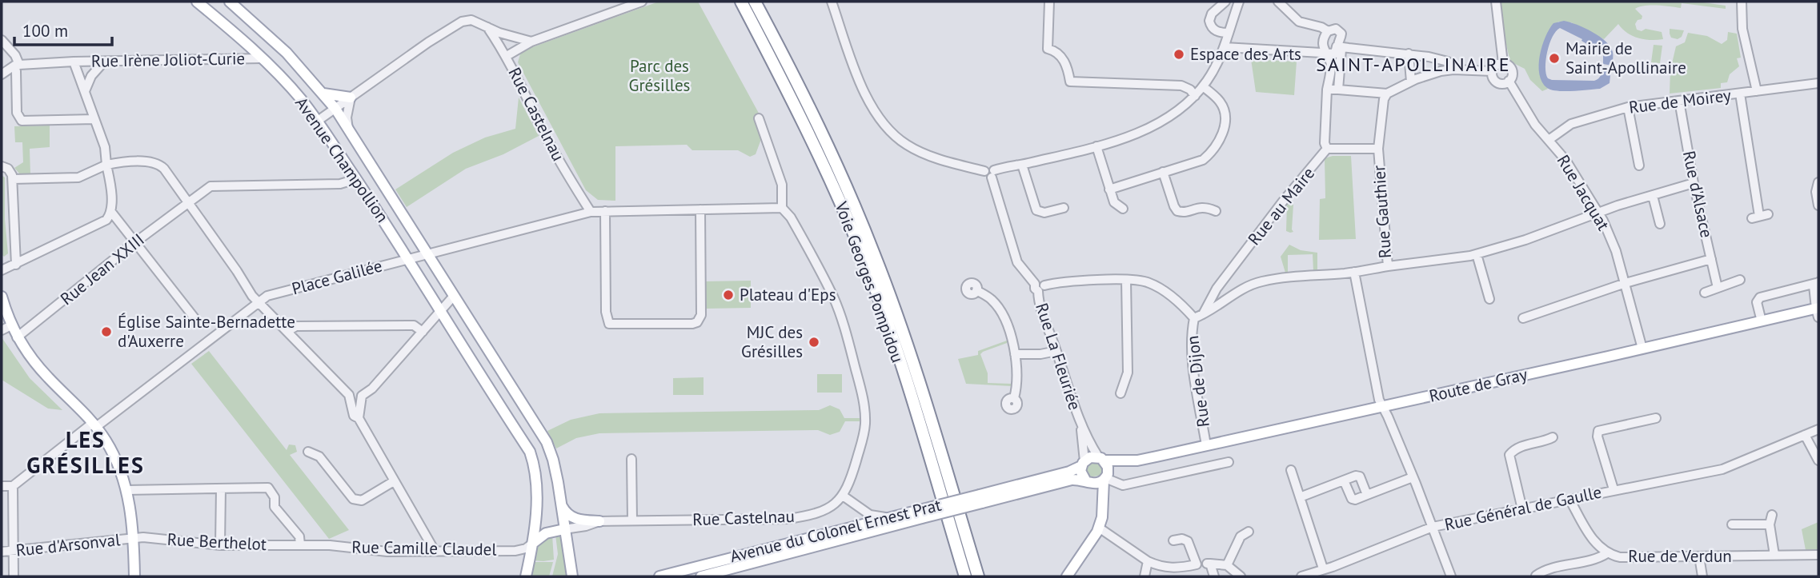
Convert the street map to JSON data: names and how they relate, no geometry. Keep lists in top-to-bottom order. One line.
{"streets":{"highway":["Voie Georges Pompidou"],"main road":["Avenue Champollion","Route de Gray","Avenue du Colonel Ernest Prat"],"street":["Rue Irène Joliot-Curie","Rue de Moirey","Rue Castelnau","Rue Jacquat","Rue d'Alsace","Rue au Maire","Rue Gauthier","Rue Jean XXIII","Place Galilée","Rue La Fleuriée","Rue de Dijon","Rue Général de Gaulle","Rue Berthelot","Rue d'Arsonval","Rue Camille Claudel","Rue de Verdun"]},"crossings":[["Rue Irène Joliot-Curie","Avenue Champollion"],["Rue de Moirey","Rue Jacquat"],["Rue de Moirey","Rue d'Alsace"],["Rue Castelnau","Avenue Champollion"],["Rue Castelnau","Place Galilée"],["Avenue Champollion","Rue Jean XXIII"],["Avenue Champollion","Place Galilée"],["Avenue Champollion","Rue Camille Claudel"],["Rue Jacquat","Route de Gray"],["Rue Gauthier","Route de Gray"],["Rue Gauthier","Rue Général de Gaulle"],["Rue La Fleuriée","Route de Gray"],["Rue de Dijon","Route de Gray"],["Rue Général de Gaulle","Rue de Verdun"],["Rue Berthelot","Rue d'Arsonval"],["Rue Berthelot","Rue Camille Claudel"]],"districts":["SAINT-APOLLINAIRE","LES GRÉSILLES"],"parks":["Parc des Grésilles"],"places":["Espace des Arts","Mairie de Saint-Apollinaire","Plateau d'Eps","Église Sainte-Bernadette d'Auxerre","MJC des Grésilles"],"scale_bar":"100 m"}
